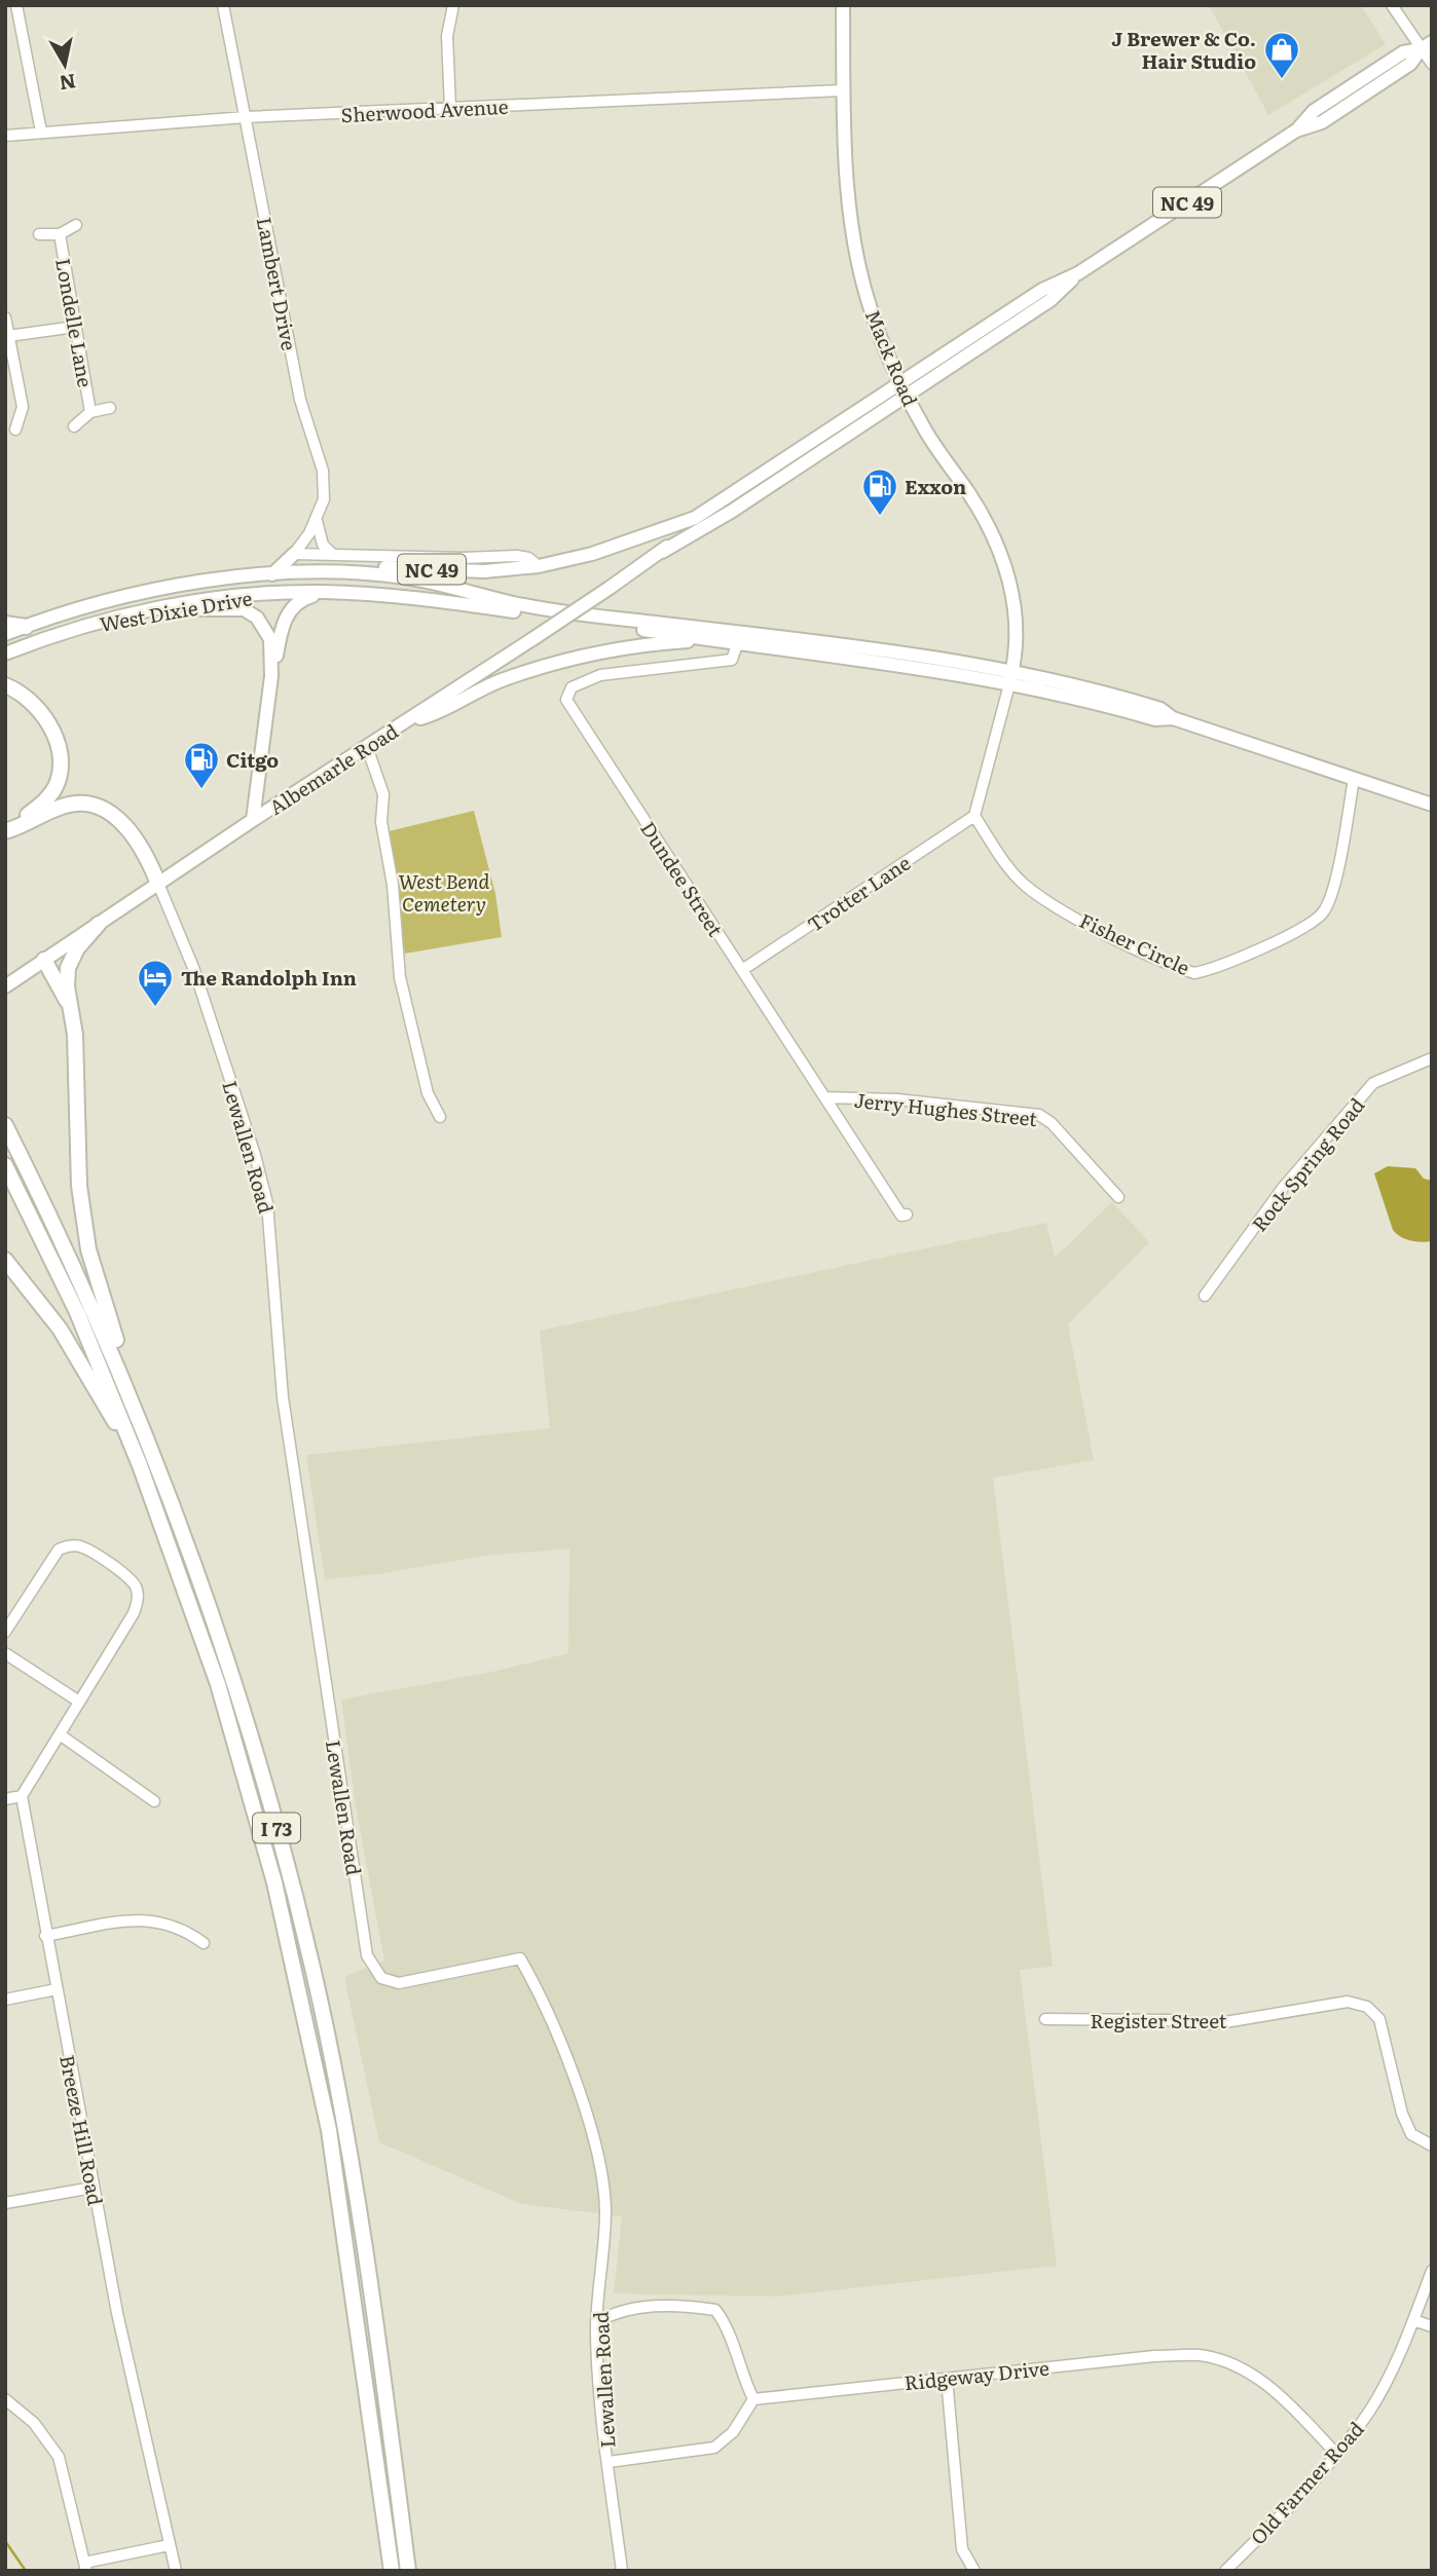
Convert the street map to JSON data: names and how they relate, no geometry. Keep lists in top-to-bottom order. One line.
{"streets":{"highway":["I 73"],"main road":["NC 49","Mack Road","West Dixie Drive","Albemarle Road"],"street":["Sherwood Avenue","Lambert Drive","Londelle Lane","Dundee Street","Trotter Lane","Fisher Circle","Jerry Hughes Street","Lewallen Road","Rock Spring Road","Register Street","Breeze Hill Road","Ridgeway Drive","Old Farmer Road"]},"crossings":[["Sherwood Avenue","Lambert Drive"],["Sherwood Avenue","Mack Road"],["NC 49","Mack Road"],["NC 49","West Dixie Drive"],["NC 49","Albemarle Road"],["Mack Road","Albemarle Road"],["Albemarle Road","Lewallen Road"],["Dundee Street","Trotter Lane"],["Dundee Street","Jerry Hughes Street"],["Trotter Lane","Fisher Circle"],["Lewallen Road","Ridgeway Drive"],["Ridgeway Drive","Old Farmer Road"]],"parks":["West Bend Cemetery"],"places":{"shop":["J Brewer & Co. Hair Studio"],"fuel station":["Exxon","Citgo"],"hotel":["The Randolph Inn"]},"north":"bottom"}
